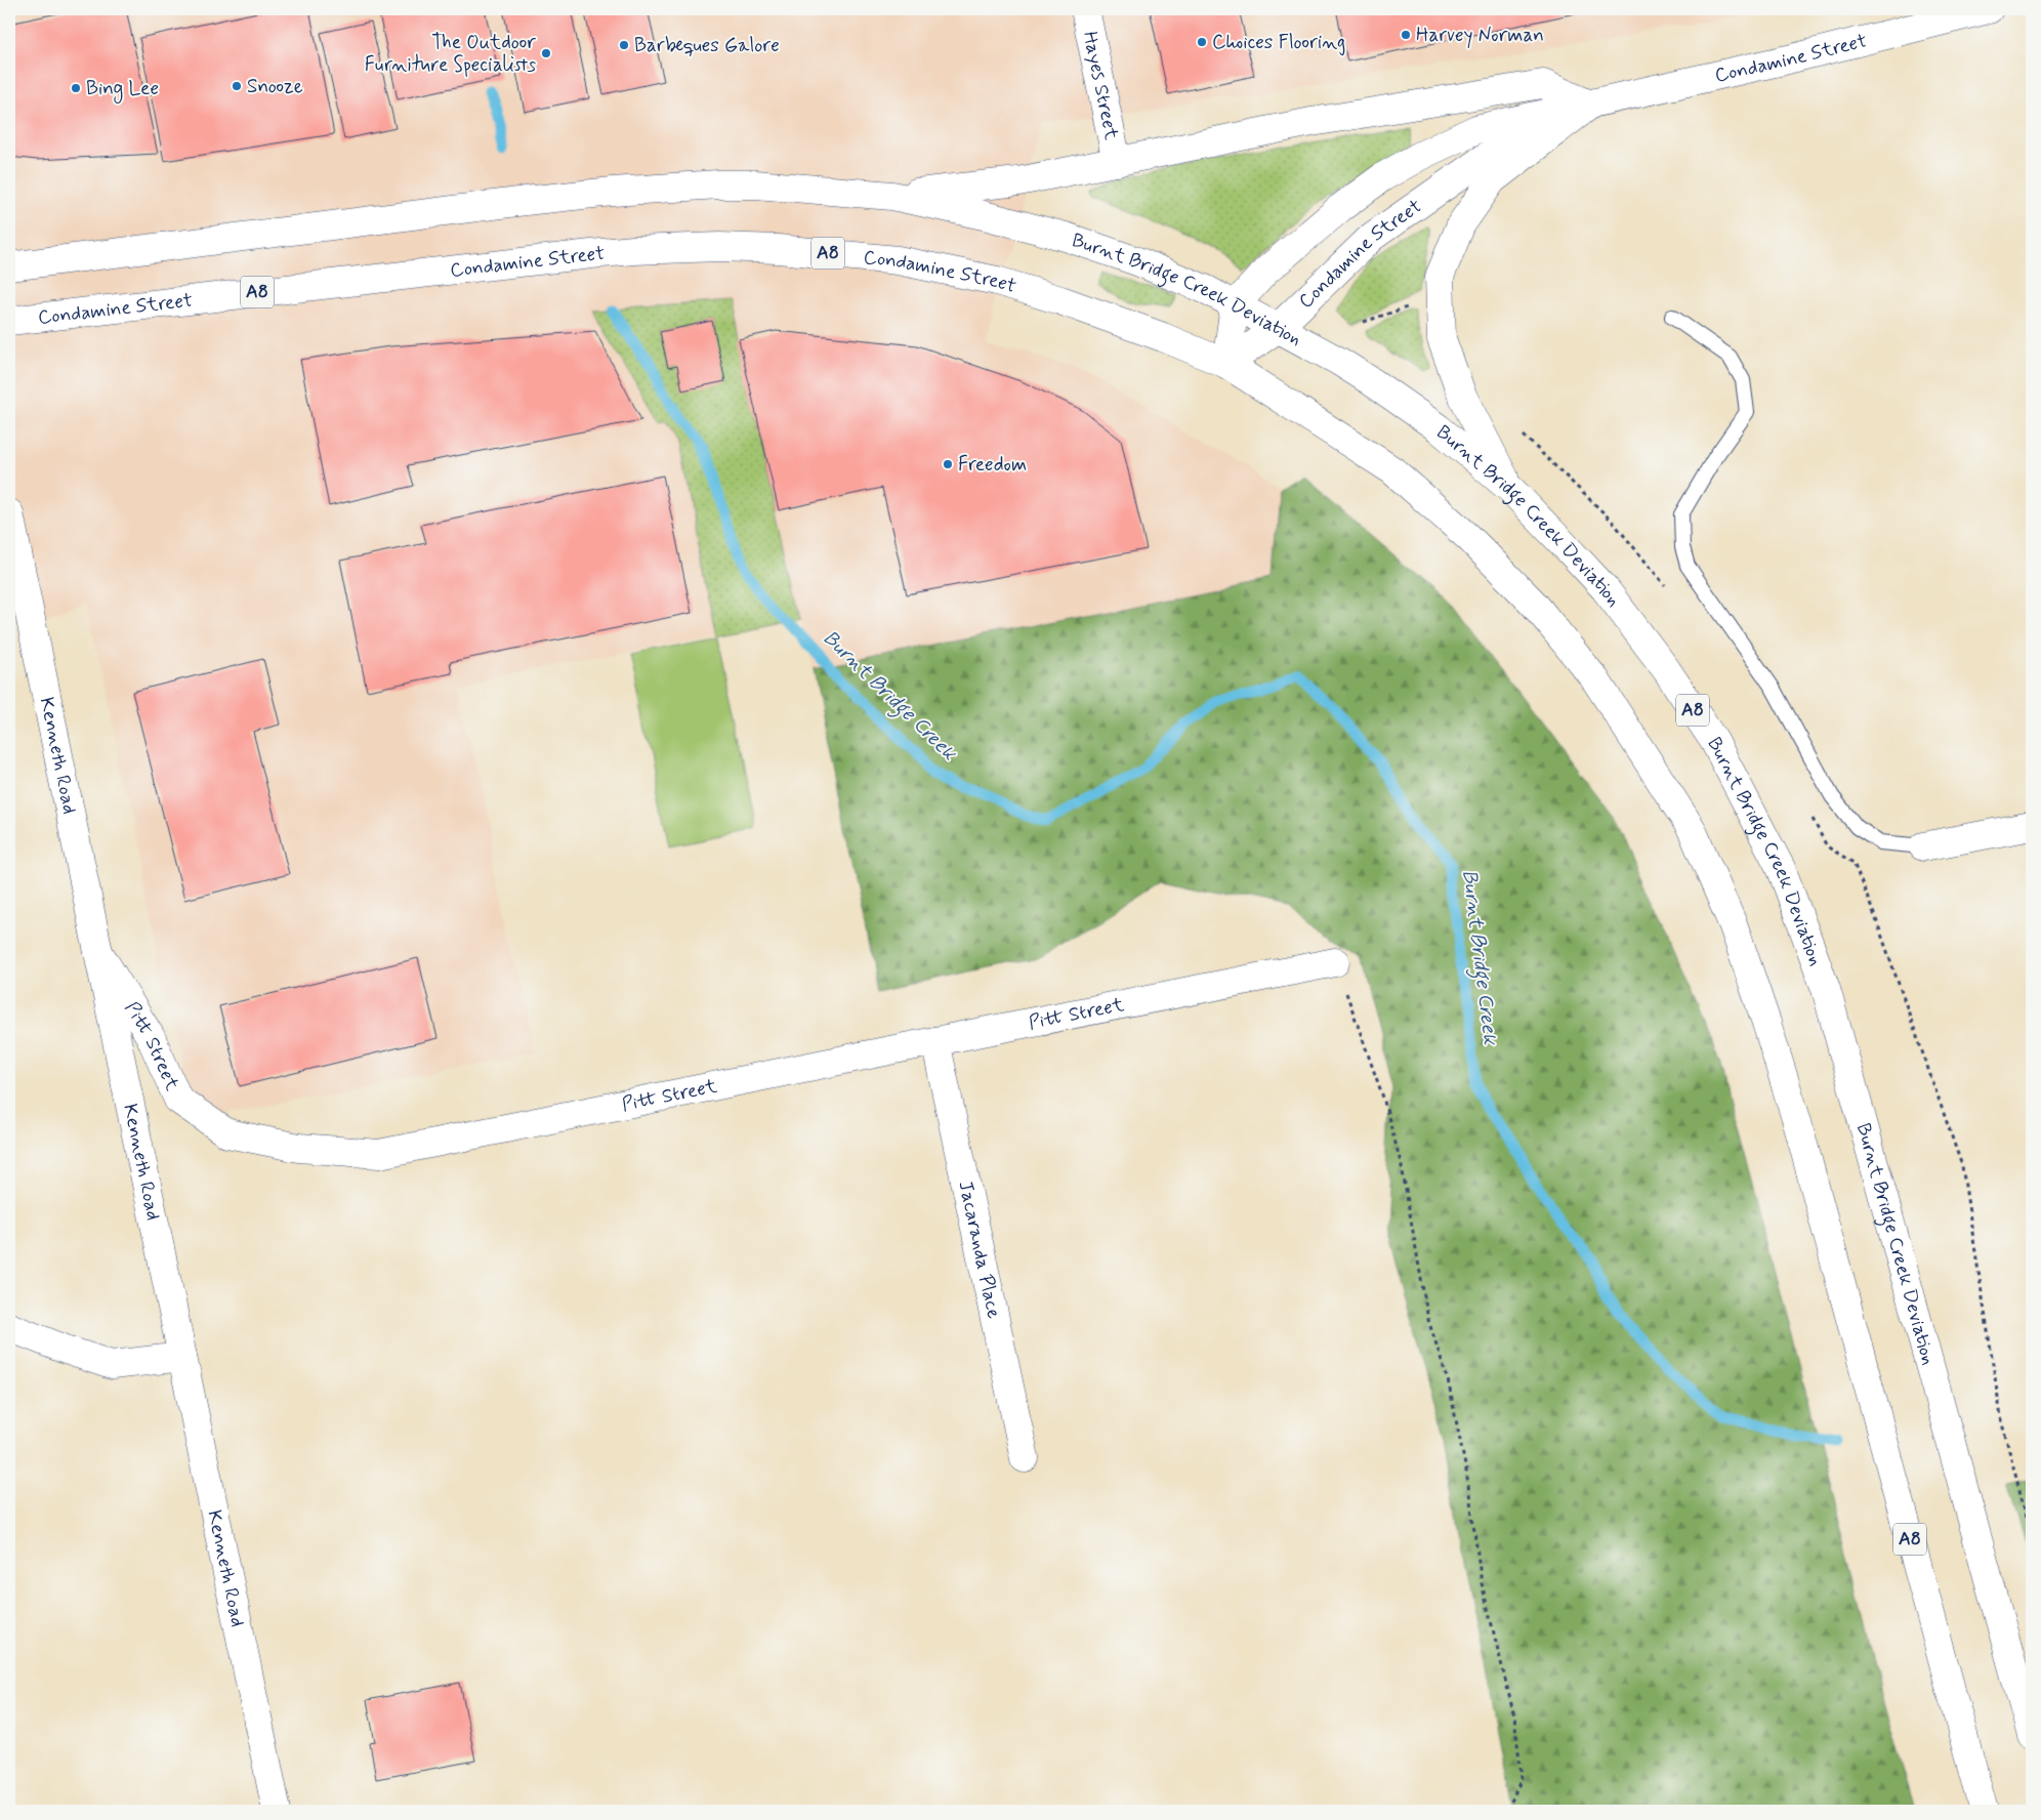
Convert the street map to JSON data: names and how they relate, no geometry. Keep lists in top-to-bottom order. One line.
{"streets":{"main road":["Condamine Street","Hayes Street","A8","Burnt Bridge Creek Deviation","Kenneth Road","Pitt Street","Jacaranda Place"]},"crossings":[["Condamine Street","A8"],["Condamine Street","Burnt Bridge Creek Deviation"],["A8","Burnt Bridge Creek Deviation"],["Kenneth Road","Pitt Street"],["Pitt Street","Jacaranda Place"]],"water":["Burnt Bridge Creek"],"places":["Harvey Norman","Choices Flooring","Barbeques Galore","The Outdoor Furniture Specialists","Snooze","Bing Lee","Freedom"]}
